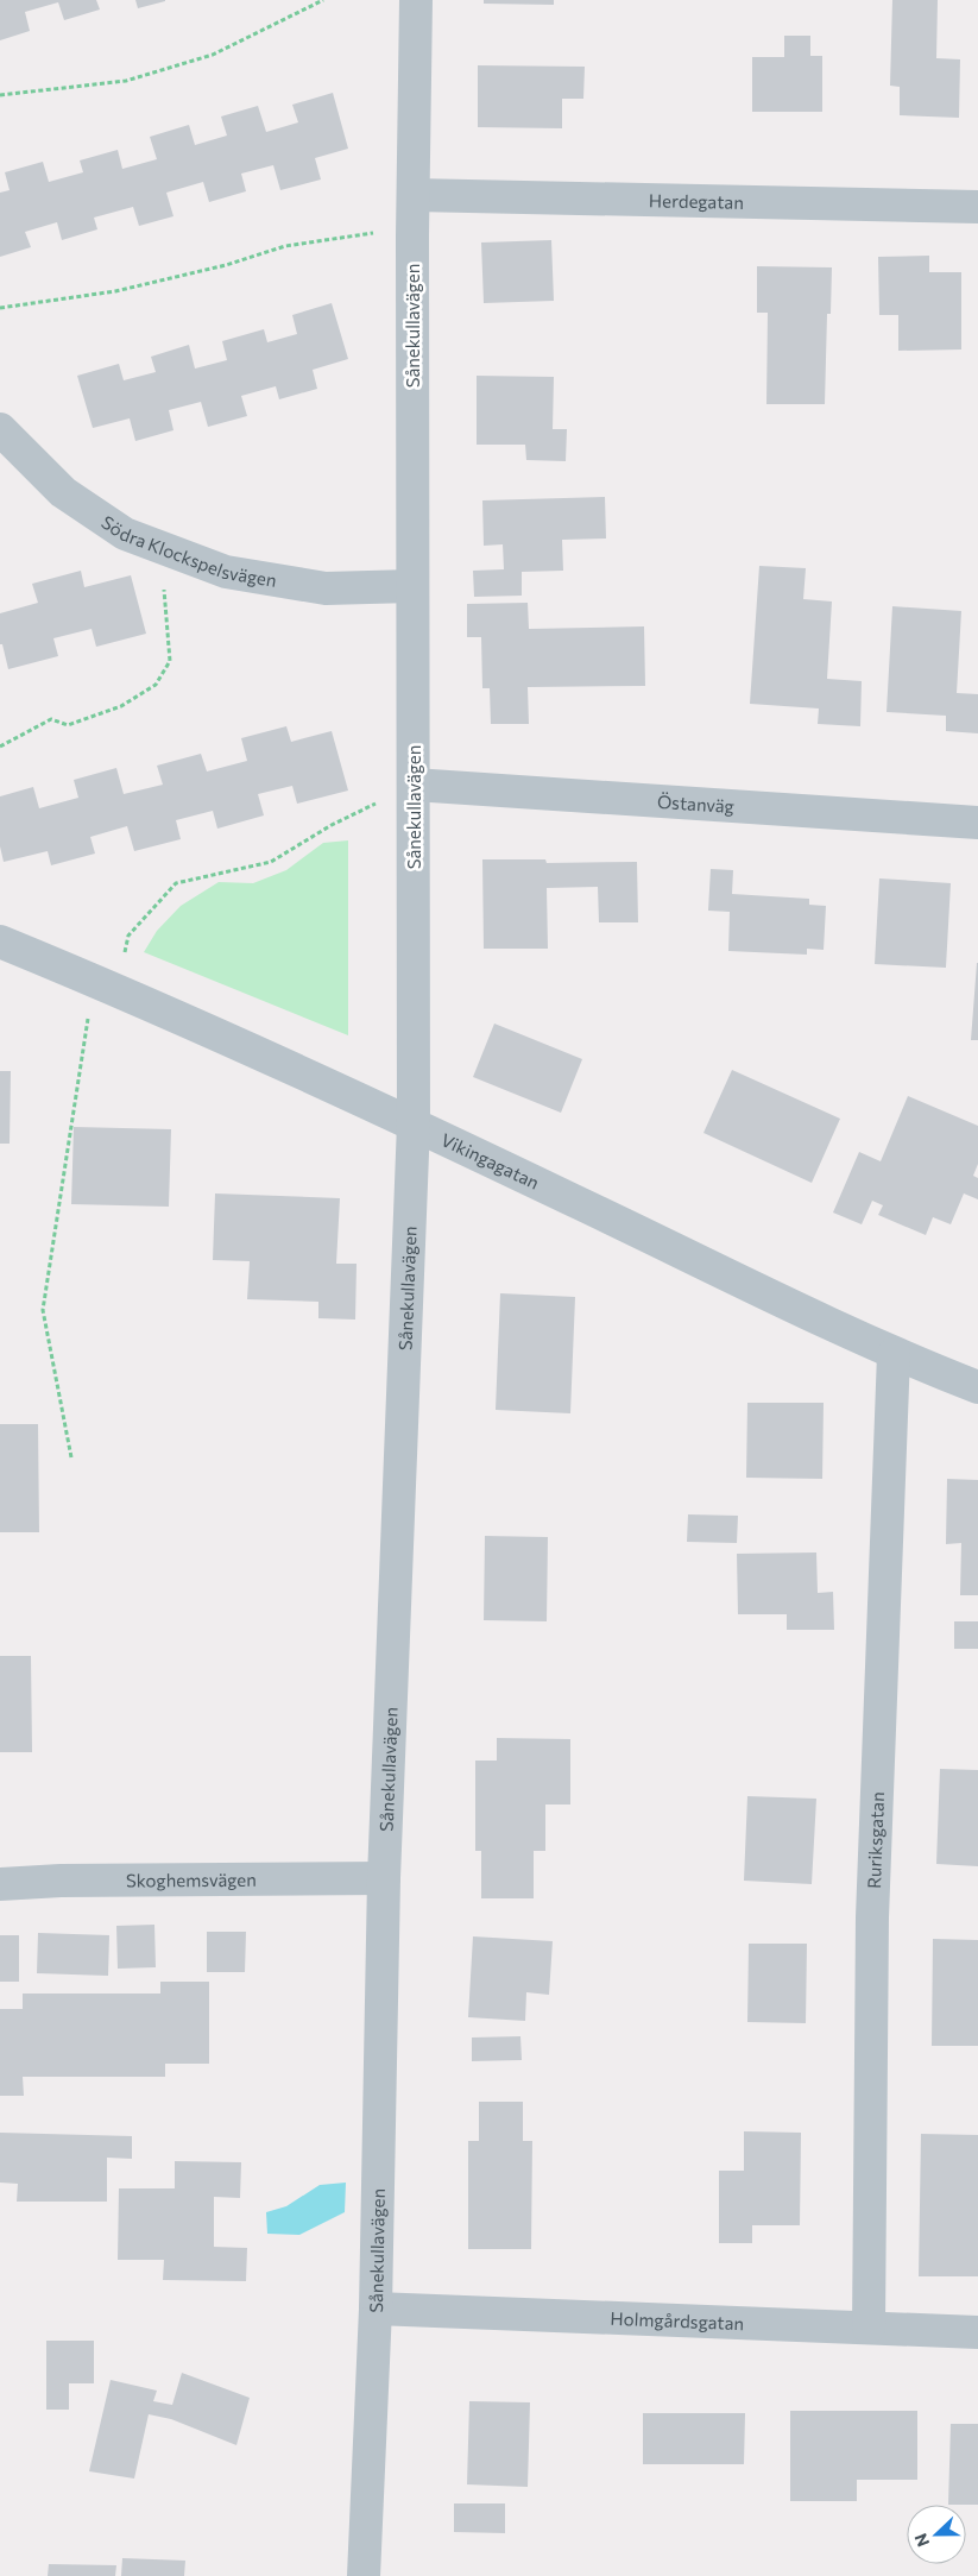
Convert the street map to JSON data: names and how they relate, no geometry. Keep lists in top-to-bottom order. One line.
{"streets":{"street":["Herdegatan","Sånekullavägen","Södra Klockspelsvägen","Östanväg","Vikingagatan","Ruriksgatan","Skoghemsvägen","Holmgårdsgatan"]},"crossings":[["Herdegatan","Sånekullavägen"],["Sånekullavägen","Södra Klockspelsvägen"],["Sånekullavägen","Östanväg"],["Sånekullavägen","Vikingagatan"],["Sånekullavägen","Skoghemsvägen"],["Sånekullavägen","Holmgårdsgatan"],["Vikingagatan","Ruriksgatan"],["Ruriksgatan","Holmgårdsgatan"]],"north":"left"}
